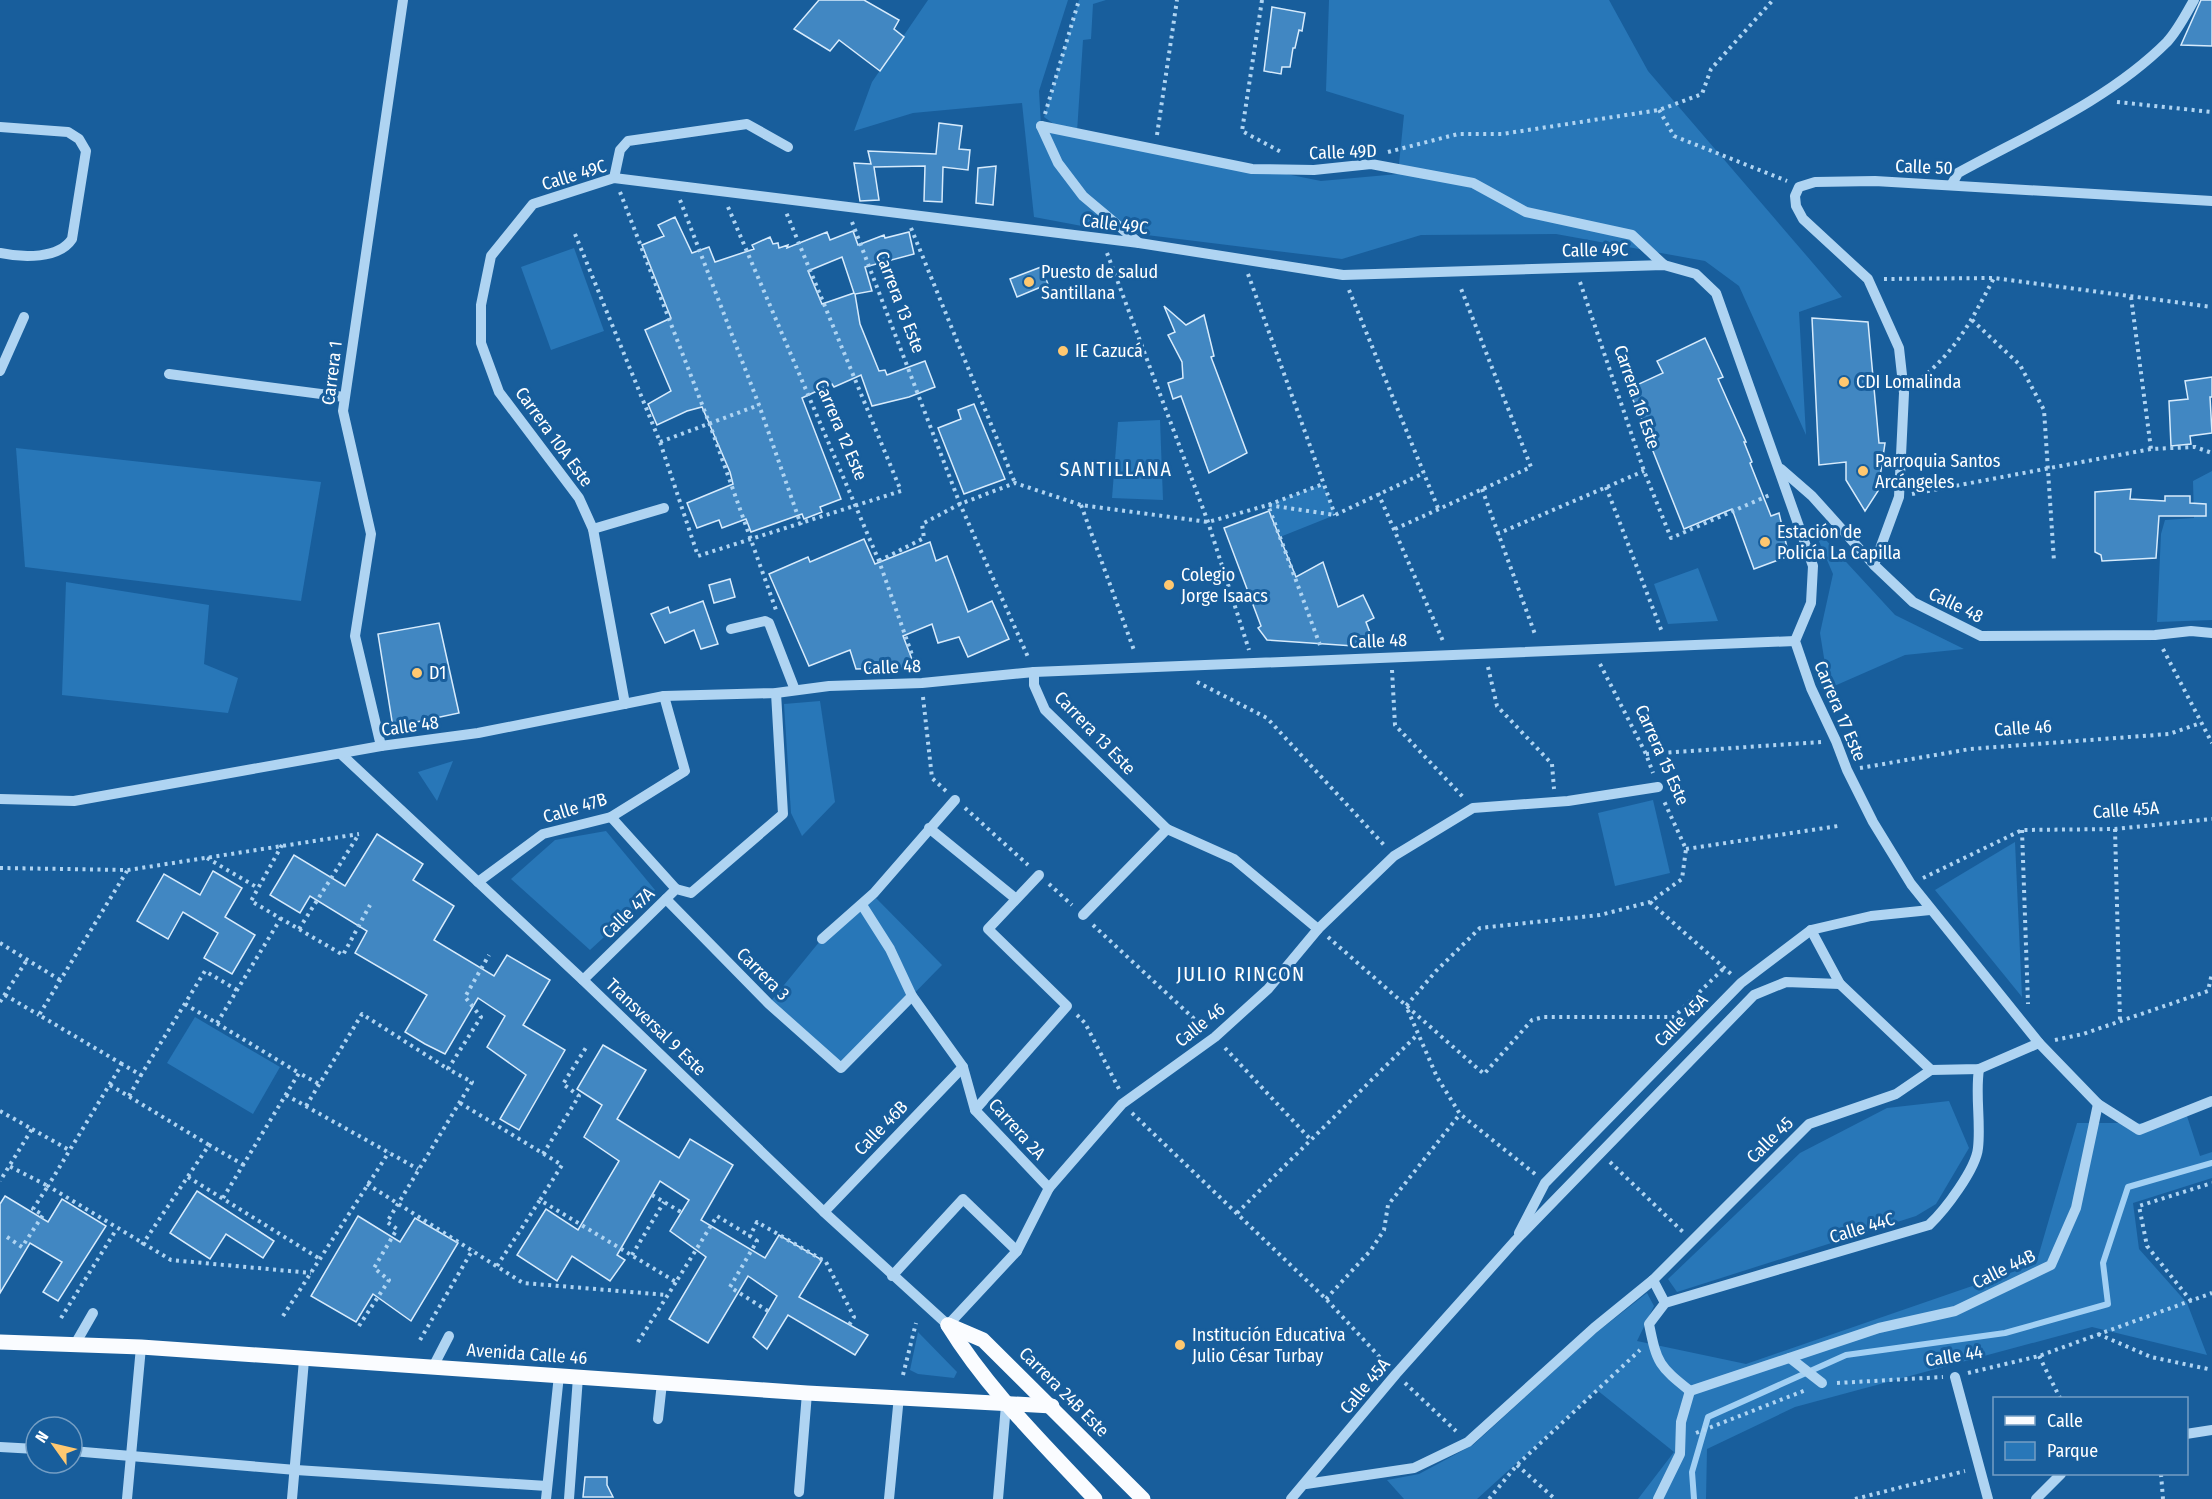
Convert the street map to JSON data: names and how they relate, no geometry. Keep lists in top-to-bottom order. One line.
{"streets":{"main road":["Avenida Calle 46","Carrera 24B Este"],"street":["Calle 49D","Calle 50","Calle 49C","Carrera 13 Este","Carrera 1","Carrera 10A Este","Calle 48","Carrera 17 Este","Calle 46","Calle 47B","Calle 45A","Calle 47A","Carrera 3","Transversal 9 Este","Calle 46B","Carrera 2A","Calle 45","Calle 44C","Calle 44B"],"path":["Carrera 16 Este","Carrera 12 Este","Carrera 15 Este","Calle 44"]},"crossings":[["Calle 49D","Calle 49C"],["Calle 49C","Carrera 13 Este"],["Calle 49C","Carrera 16 Este"],["Calle 49C","Carrera 12 Este"],["Calle 49C","Carrera 10A Este"],["Calle 49C","Calle 48"],["Carrera 13 Este","Calle 48"],["Carrera 13 Este","Calle 46"],["Carrera 1","Calle 48"],["Carrera 12 Este","Calle 48"],["Carrera 10A Este","Calle 48"],["Calle 48","Carrera 17 Este"],["Calle 48","Carrera 15 Este"],["Calle 48","Calle 47B"],["Calle 48","Calle 47A"],["Calle 48","Transversal 9 Este"],["Carrera 17 Este","Calle 46"],["Carrera 17 Este","Calle 45A"],["Carrera 17 Este","Calle 44B"],["Calle 46","Carrera 15 Este"],["Calle 46","Transversal 9 Este"],["Calle 46","Carrera 2A"],["Calle 46","Carrera 24B Este"],["Calle 47B","Transversal 9 Este"],["Calle 45A","Calle 45"],["Calle 47A","Carrera 3"],["Calle 47A","Transversal 9 Este"],["Carrera 3","Carrera 2A"],["Transversal 9 Este","Calle 46B"],["Transversal 9 Este","Carrera 24B Este"],["Calle 46B","Carrera 2A"],["Avenida Calle 46","Carrera 24B Este"]],"districts":["SANTILLANA","JULIO RINCON"],"places":["Puesto de salud Santillana","IE Cazucá","CDI Lomalinda","Parroquia Santos Arcángeles","Estación de Policía La Capilla","Colegio Jorge Isaacs","D1","Institución Educativa Julio César Turbay"],"legend":["Calle","Parque"],"north":"top left"}
